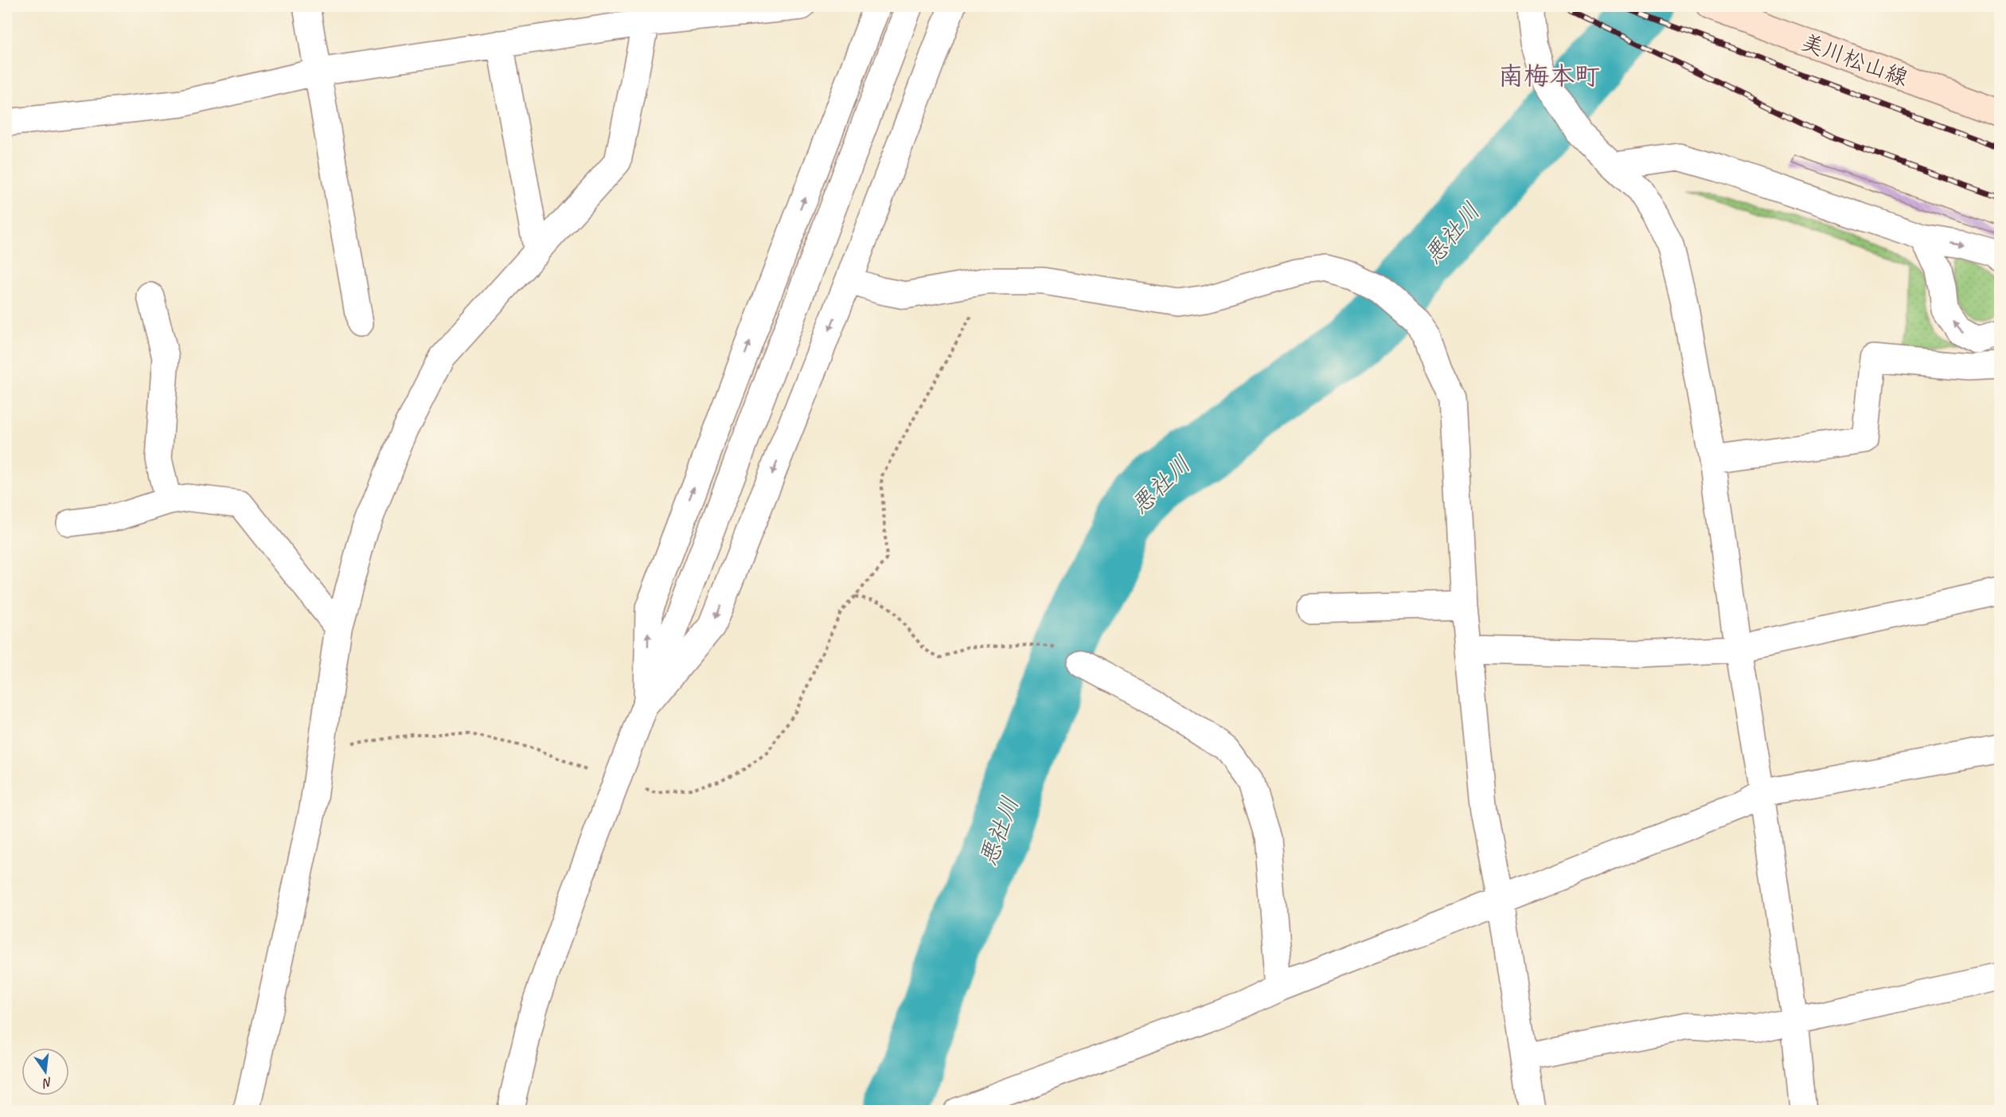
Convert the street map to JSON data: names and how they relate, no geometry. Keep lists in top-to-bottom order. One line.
{"streets":{"main road":["美川松山線"]},"districts":["南梅本町"],"water":["悪社川"],"north":"bottom"}
